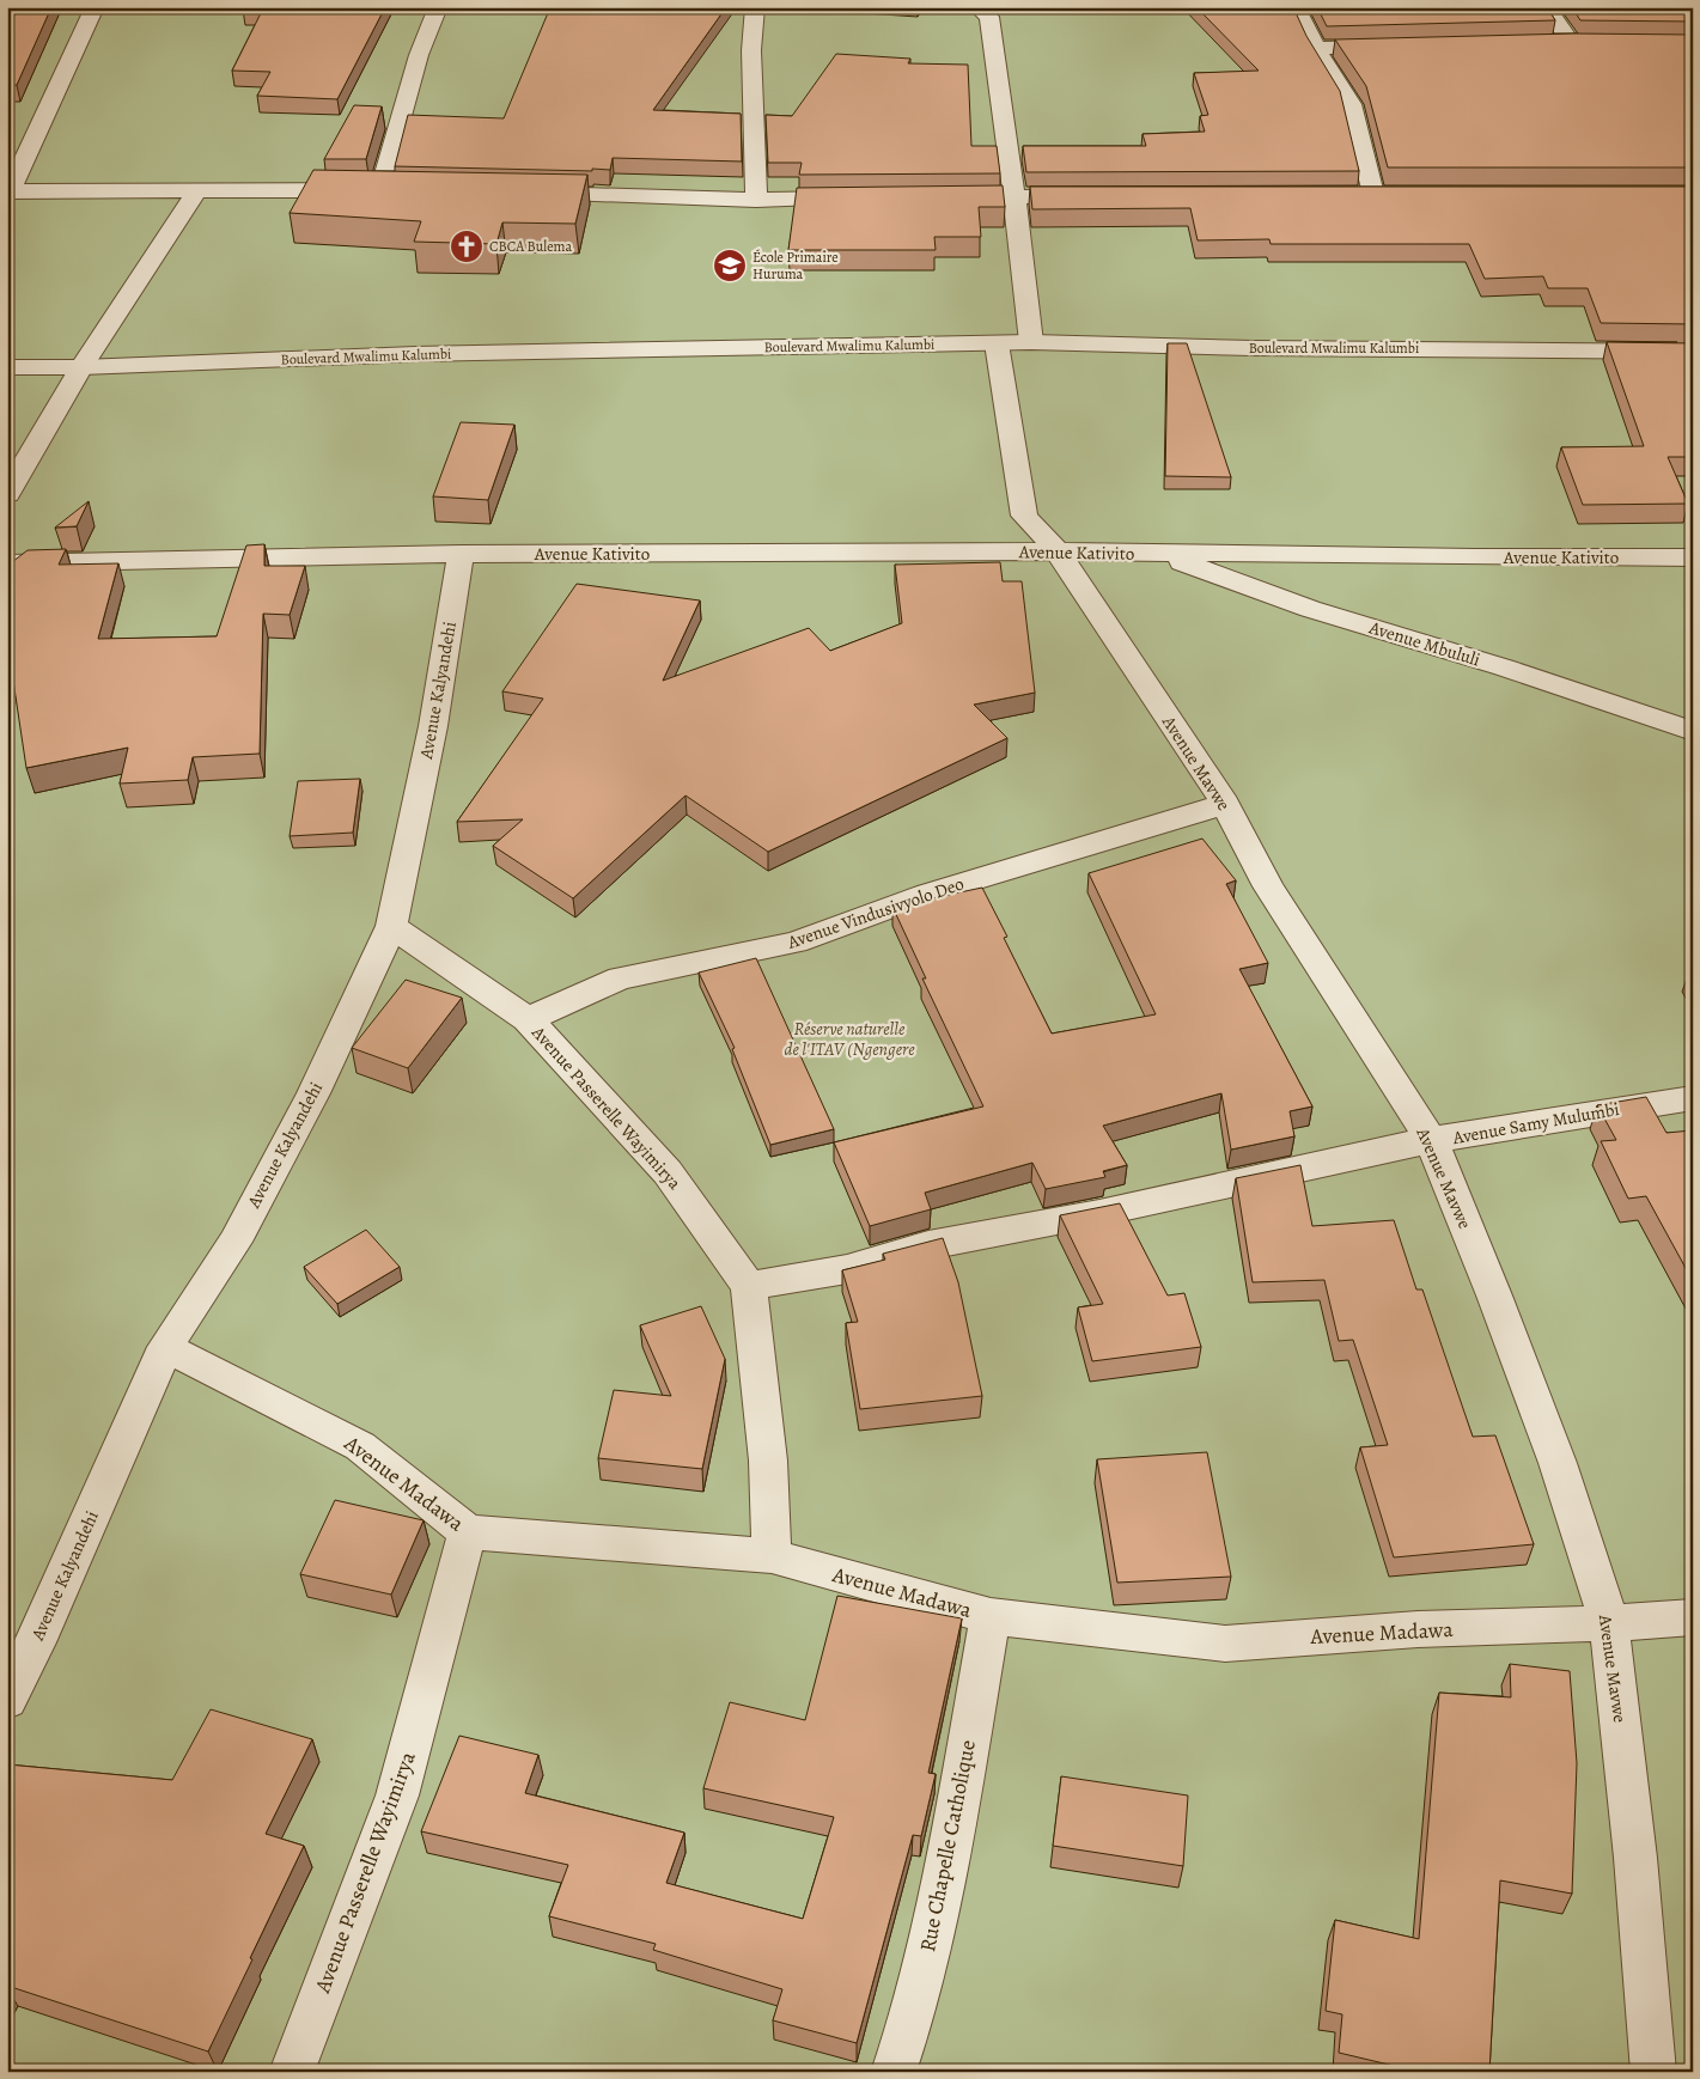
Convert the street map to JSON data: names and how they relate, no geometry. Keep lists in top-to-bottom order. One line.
{"streets":{"street":["Boulevard Mwalimu Kalumbi","Avenue Kativito","Avenue Mbululi","Avenue Kalyandehi","Avenue Mavwe","Avenue Vindusivyolo Deo","Avenue Passerelle Wayimirya","Avenue Samy Mulumbi","Avenue Madawa","Rue Chapelle Catholique"]},"crossings":[["Boulevard Mwalimu Kalumbi","Avenue Mavwe"],["Avenue Kativito","Avenue Mbululi"],["Avenue Kativito","Avenue Kalyandehi"],["Avenue Kativito","Avenue Mavwe"],["Avenue Kalyandehi","Avenue Passerelle Wayimirya"],["Avenue Kalyandehi","Avenue Madawa"],["Avenue Mavwe","Avenue Vindusivyolo Deo"],["Avenue Mavwe","Avenue Samy Mulumbi"],["Avenue Mavwe","Avenue Madawa"],["Avenue Vindusivyolo Deo","Avenue Passerelle Wayimirya"],["Avenue Passerelle Wayimirya","Avenue Samy Mulumbi"],["Avenue Passerelle Wayimirya","Avenue Madawa"],["Avenue Madawa","Rue Chapelle Catholique"]],"parks":["Réserve naturelle de l'ITAV (Ngengere"],"places":{"church":["CBCA Bulema"],"school or university":["École Primaire Huruma"]}}
